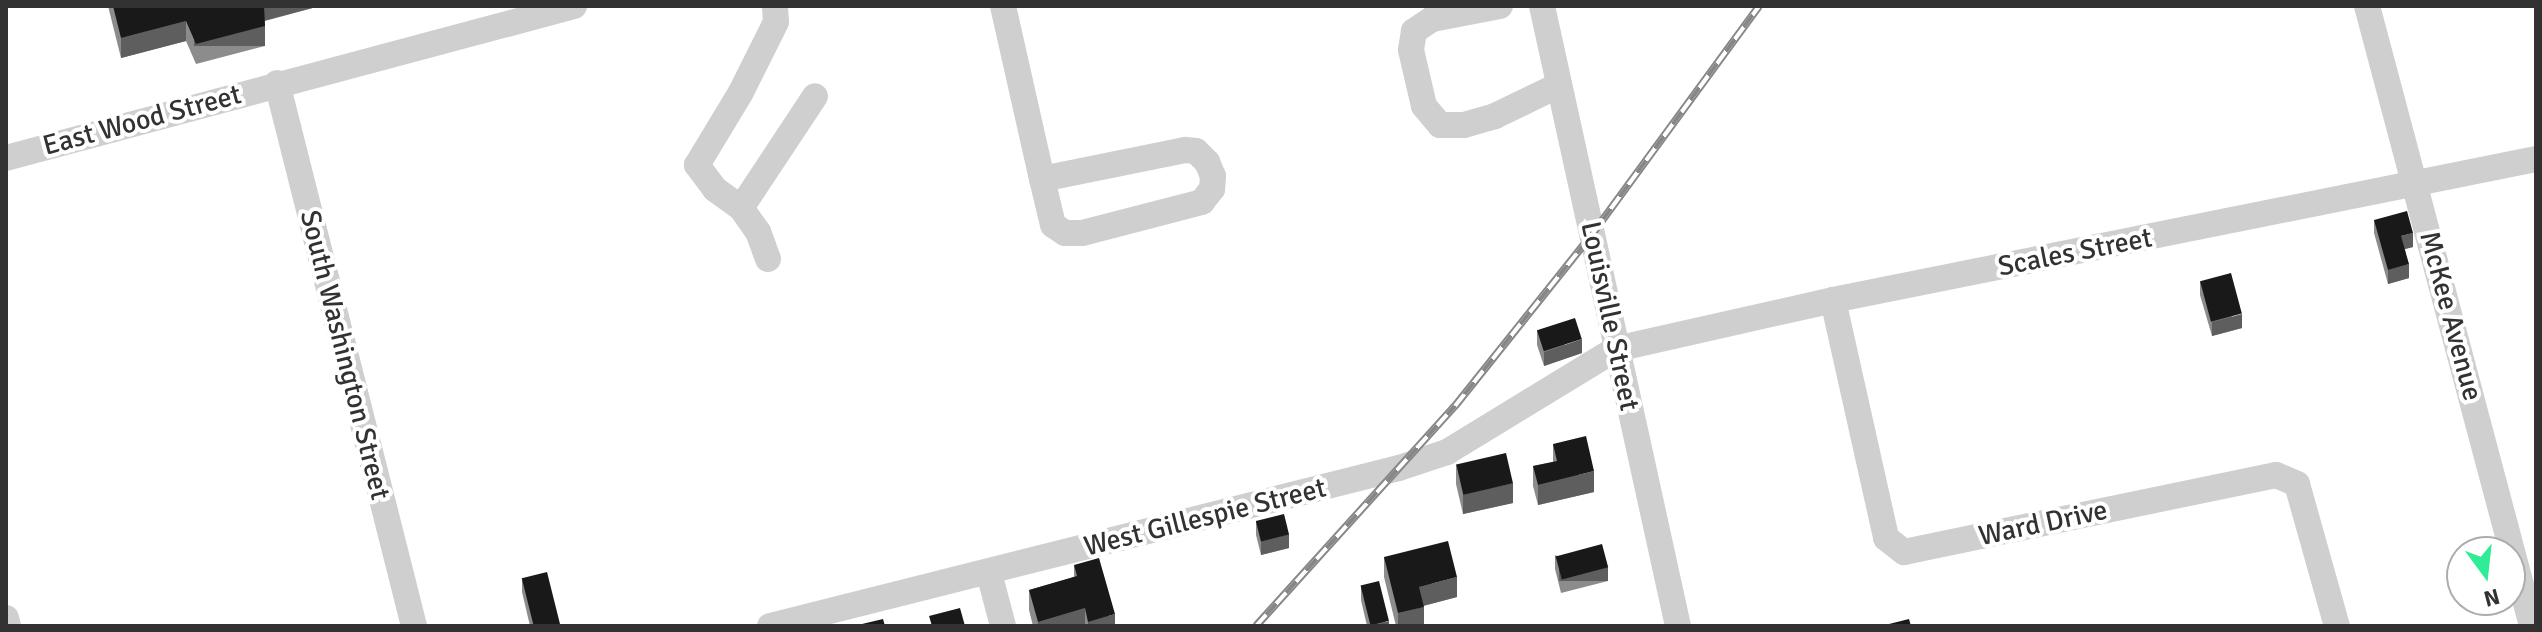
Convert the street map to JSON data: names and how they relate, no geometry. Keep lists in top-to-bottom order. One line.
{"streets":{"street":["East Wood Street","Scales Street","Louisville Street","McKee Avenue","South Washington Street","West Gillespie Street","Ward Drive"]},"crossings":[["East Wood Street","South Washington Street"],["Scales Street","Louisville Street"],["Scales Street","McKee Avenue"],["Scales Street","West Gillespie Street"],["Scales Street","Ward Drive"],["Louisville Street","West Gillespie Street"]],"north":"bottom"}
